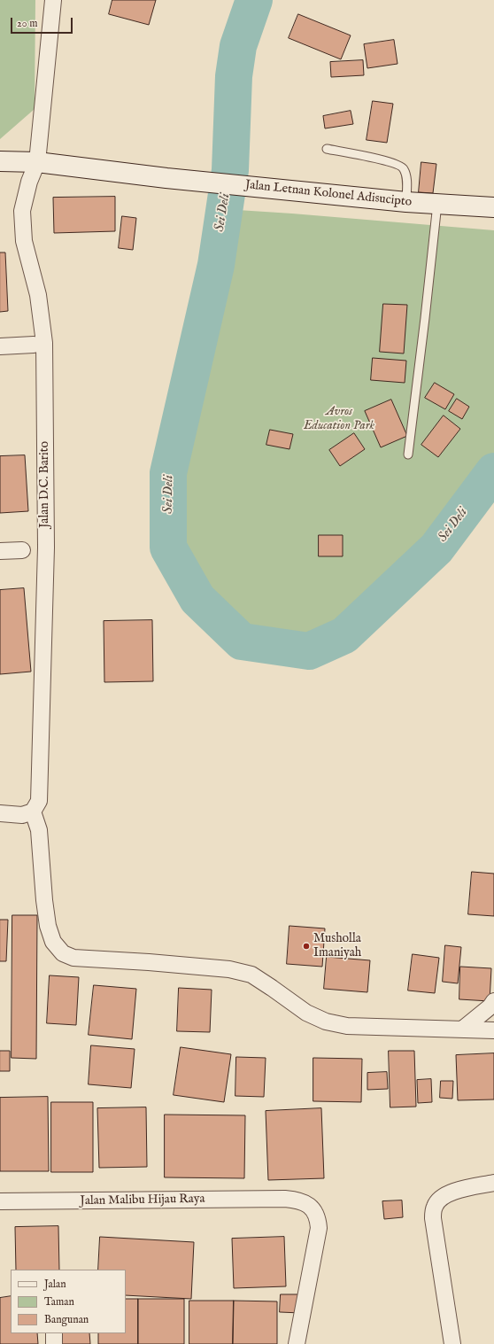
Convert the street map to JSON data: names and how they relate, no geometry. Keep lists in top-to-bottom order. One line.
{"streets":{"main road":["Jalan Letnan Kolonel Adisucipto"],"street":["Jalan D.C. Barito","Jalan Malibu Hijau Raya"]},"crossings":[["Jalan Letnan Kolonel Adisucipto","Jalan D.C. Barito"]],"water":["Sei Deli"],"parks":["Avros Education Park"],"places":["Musholla Imaniyah"],"legend":["Jalan","Taman","Bangunan"],"scale_bar":"20 m"}
